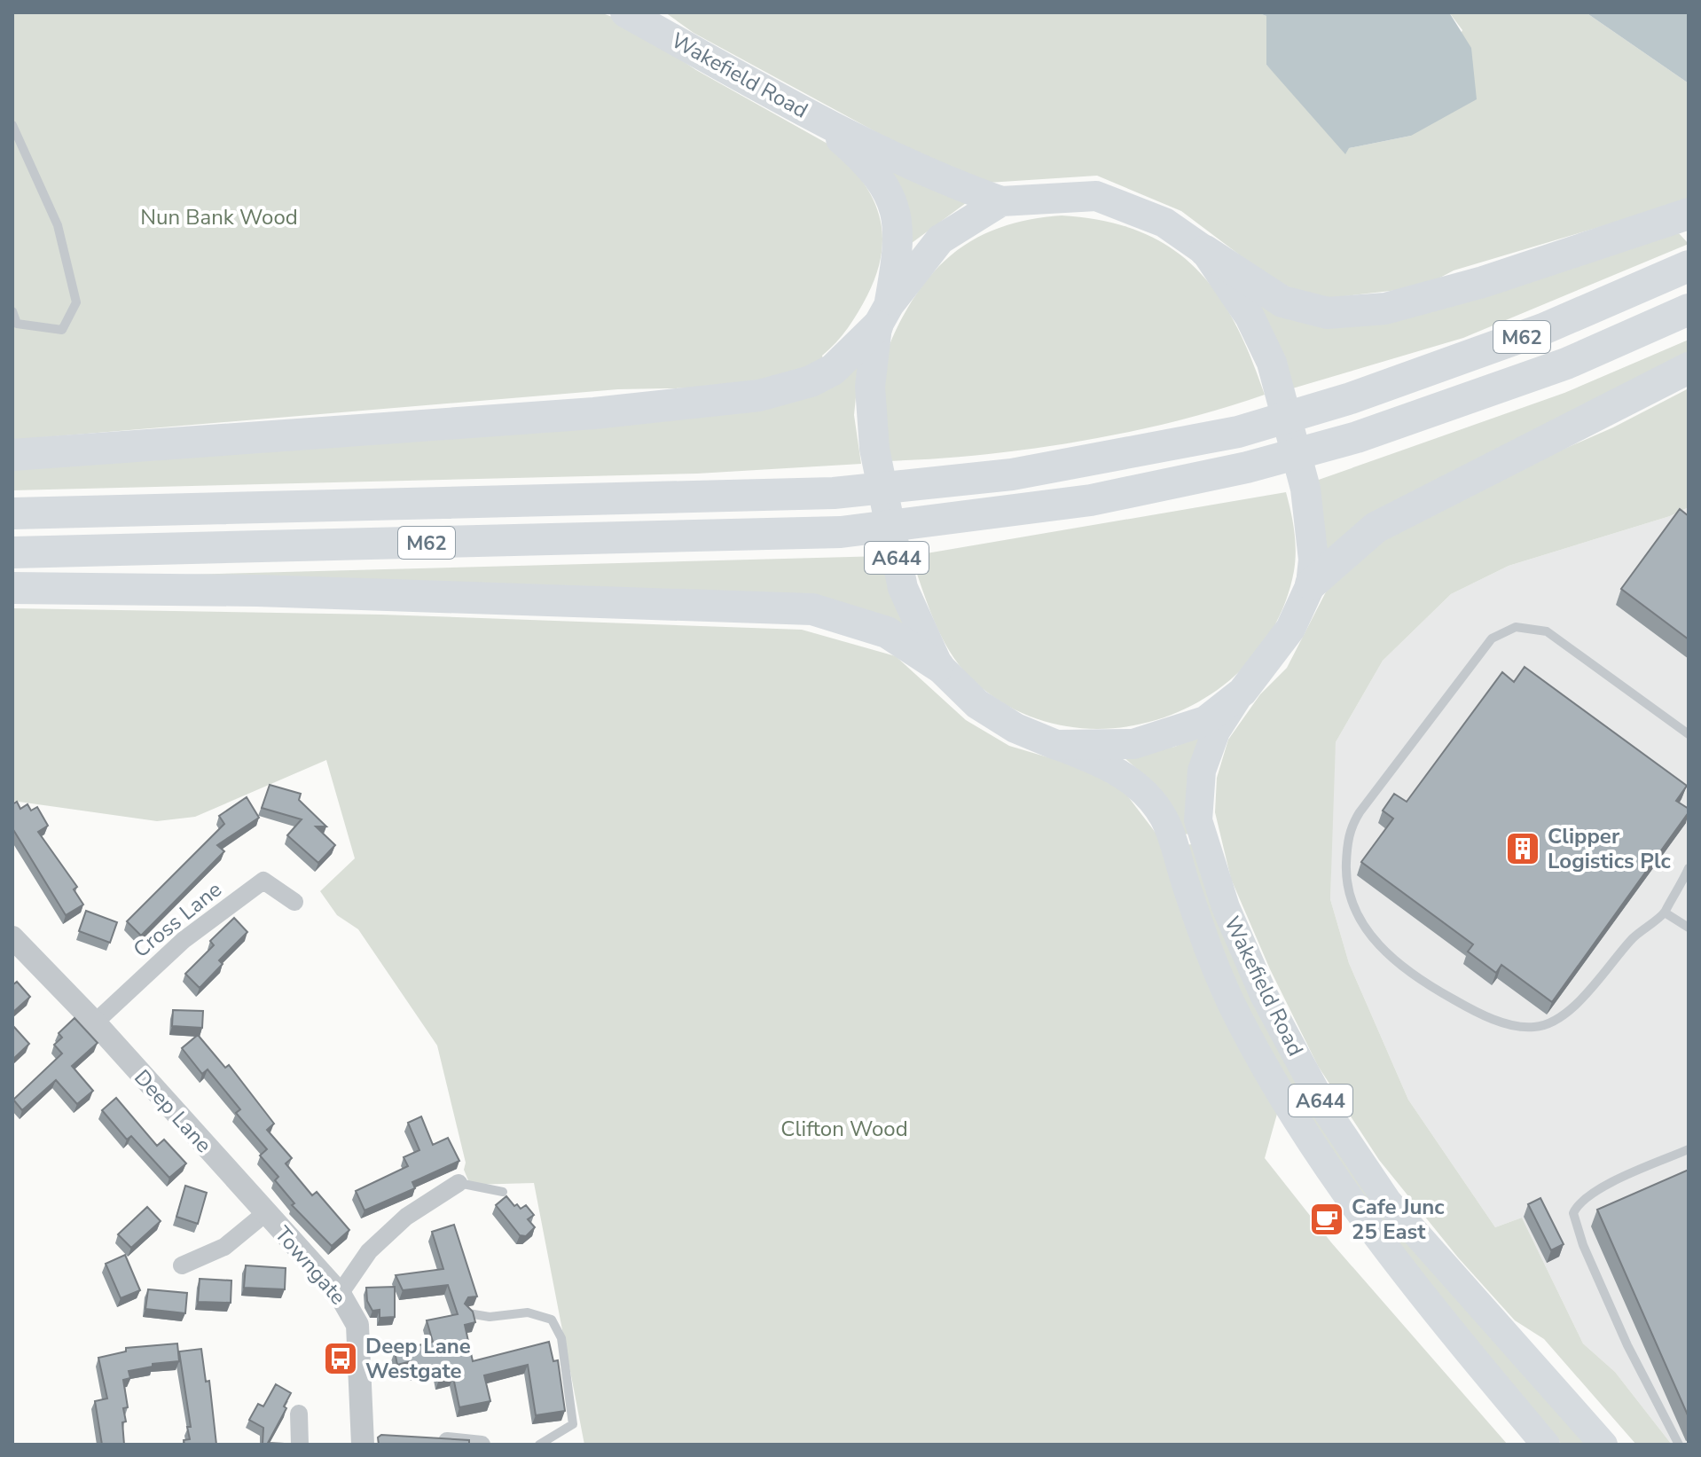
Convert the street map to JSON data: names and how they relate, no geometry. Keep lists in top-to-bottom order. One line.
{"streets":{"highway":["Wakefield Road","M62","A644"],"street":["Cross Lane","Deep Lane","Towngate"]},"crossings":[["Wakefield Road","A644"],["Cross Lane","Deep Lane"],["Deep Lane","Towngate"]],"parks":["Nun Bank Wood","Clifton Wood"],"places":{"building":["Clipper Logistics Plc"],"cafe":["Cafe Junc 25 East"],"bus stop":["Deep Lane Westgate"]}}
